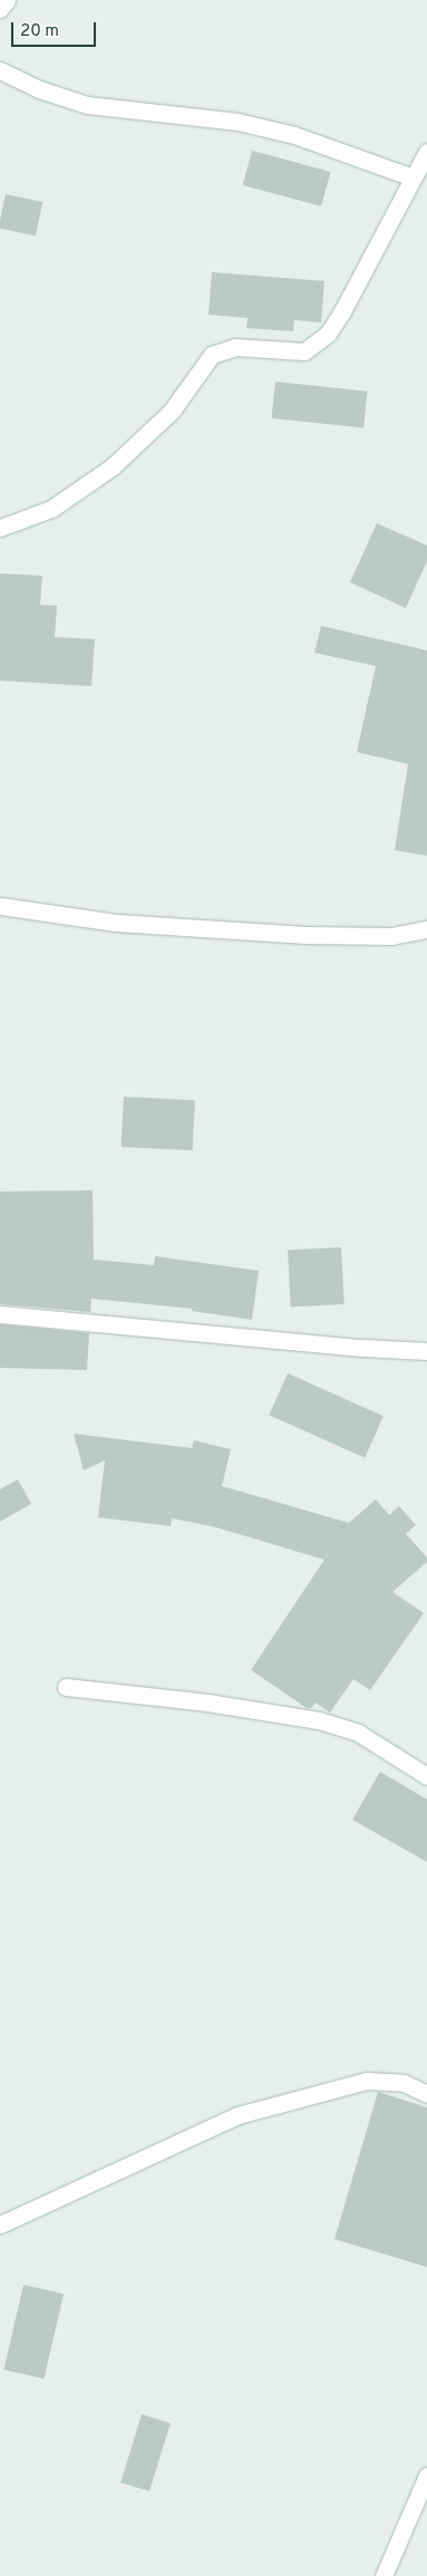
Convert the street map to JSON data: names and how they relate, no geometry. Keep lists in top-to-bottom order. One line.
{"scale_bar":"20 m"}
